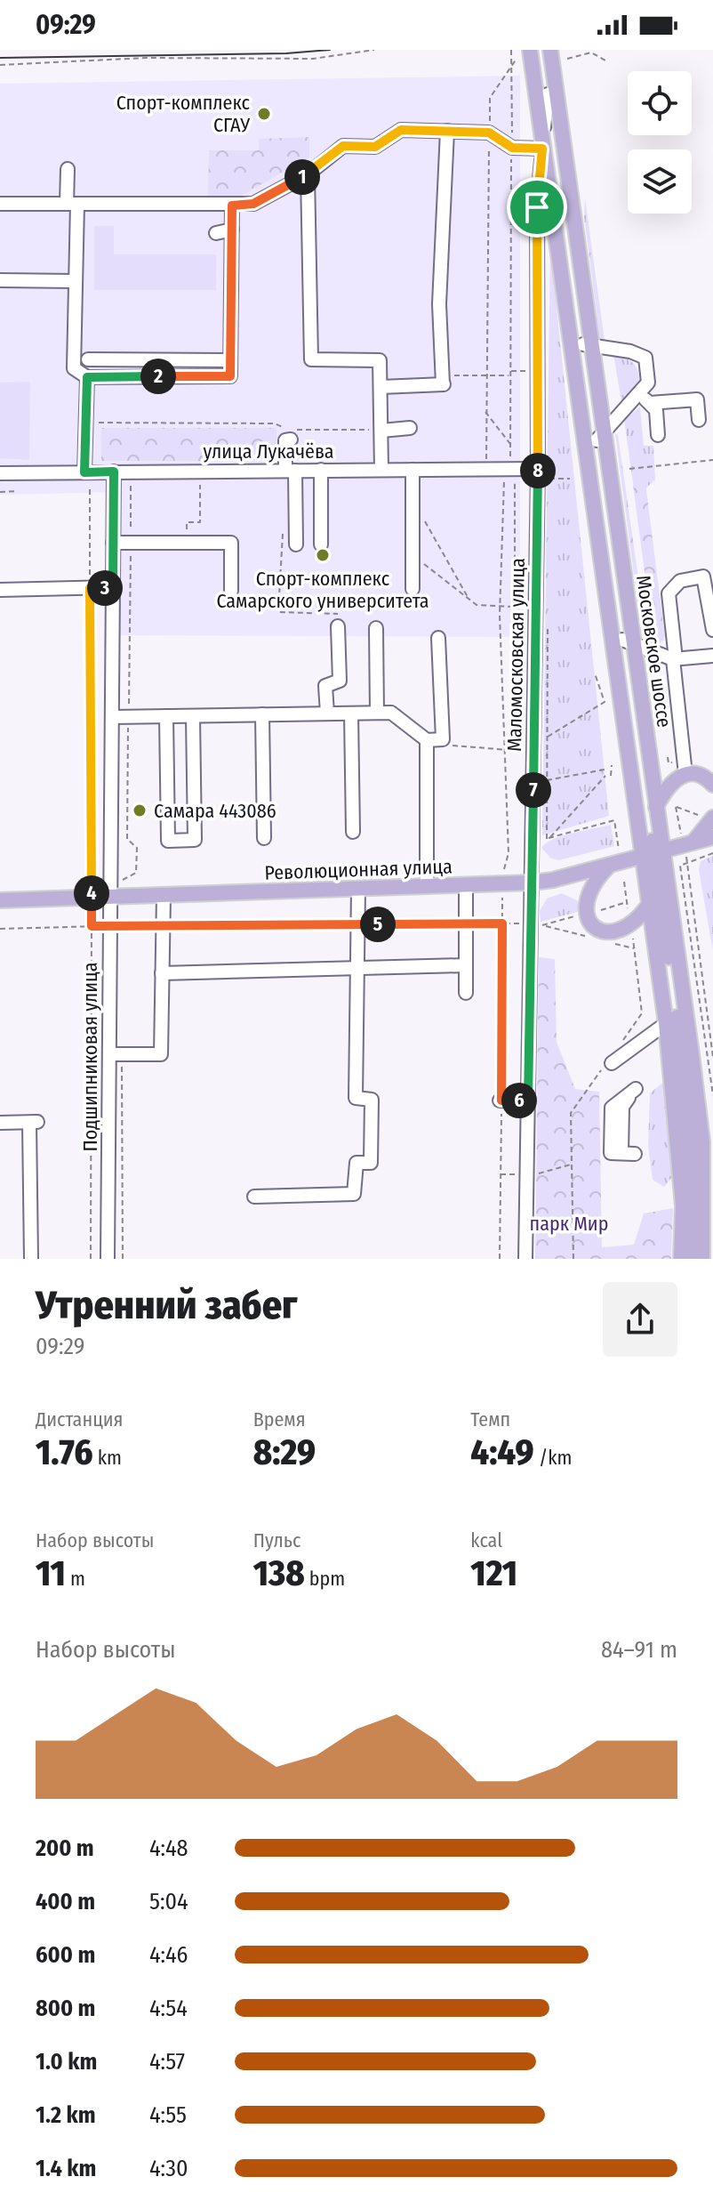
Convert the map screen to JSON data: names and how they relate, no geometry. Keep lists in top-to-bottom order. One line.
{"streets":{"main road":["Московское шоссе","Революционная улица"],"street":["улица Лукачёва","Маломосковская улица","Подшипниковая улица"]},"crossings":[["улица Лукачёва","Маломосковская улица"],["улица Лукачёва","Подшипниковая улица"],["Московское шоссе","Маломосковская улица"],["Московское шоссе","Революционная улица"],["Маломосковская улица","Революционная улица"],["Революционная улица","Подшипниковая улица"]],"parks":["парк Мир"],"places":["Спорт-комплекс СГАУ","Спорт-комплекс Самарского университета","Самара 443086"],"page":{"status":"09:29","pins":["1","2","8","3","7","4","5","6"],"heading":["Утренний забег","09:29"],"stats":[["Дистанция","1.76 km"],["Время","8:29"],["Темп","4:49 /km"],["Набор высоты","11 m"],["Пульс","138 bpm"],["kcal","121"]],"chart":["Набор высоты","84–91 m"],"list":[{"name":"200 m","note":"4:48"},{"name":"400 m","note":"5:04"},{"name":"600 m","note":"4:46"},{"name":"800 m","note":"4:54"},{"name":"1.0 km","note":"4:57"},{"name":"1.2 km","note":"4:55"},{"name":"1.4 km","note":"4:30"}]}}
